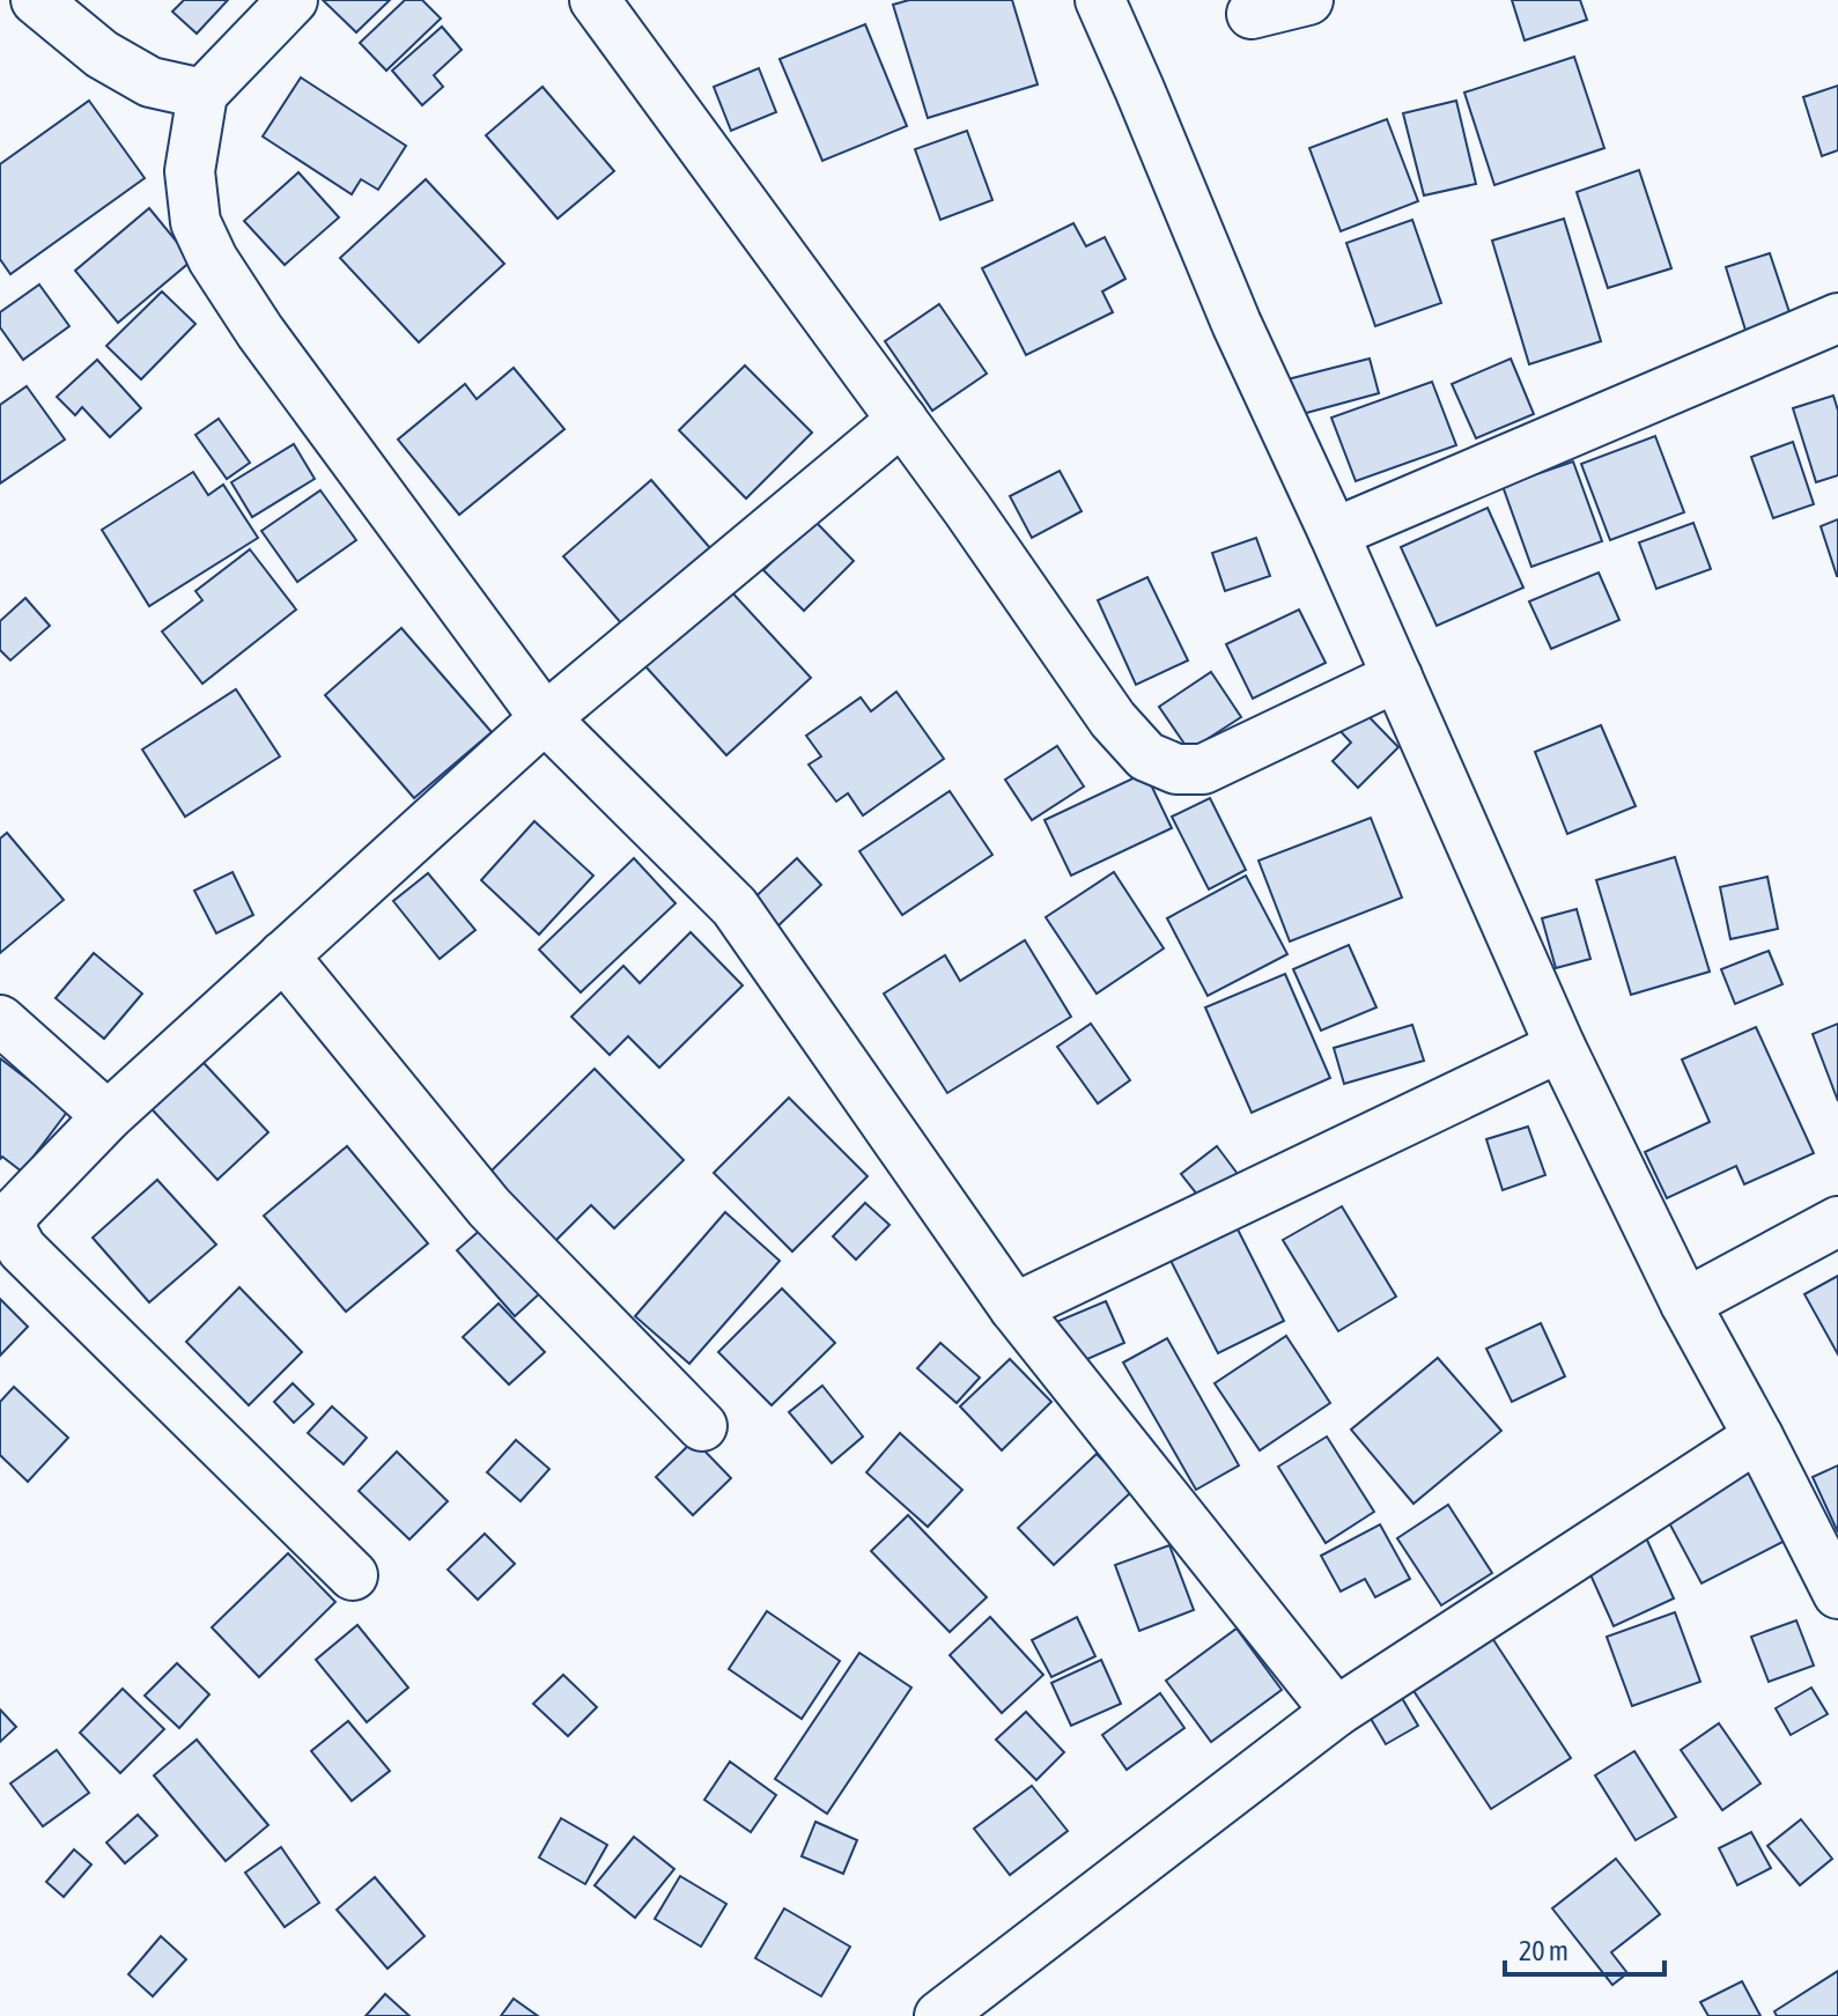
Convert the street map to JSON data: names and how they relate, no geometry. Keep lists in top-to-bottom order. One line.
{"scale_bar":"20 m"}
